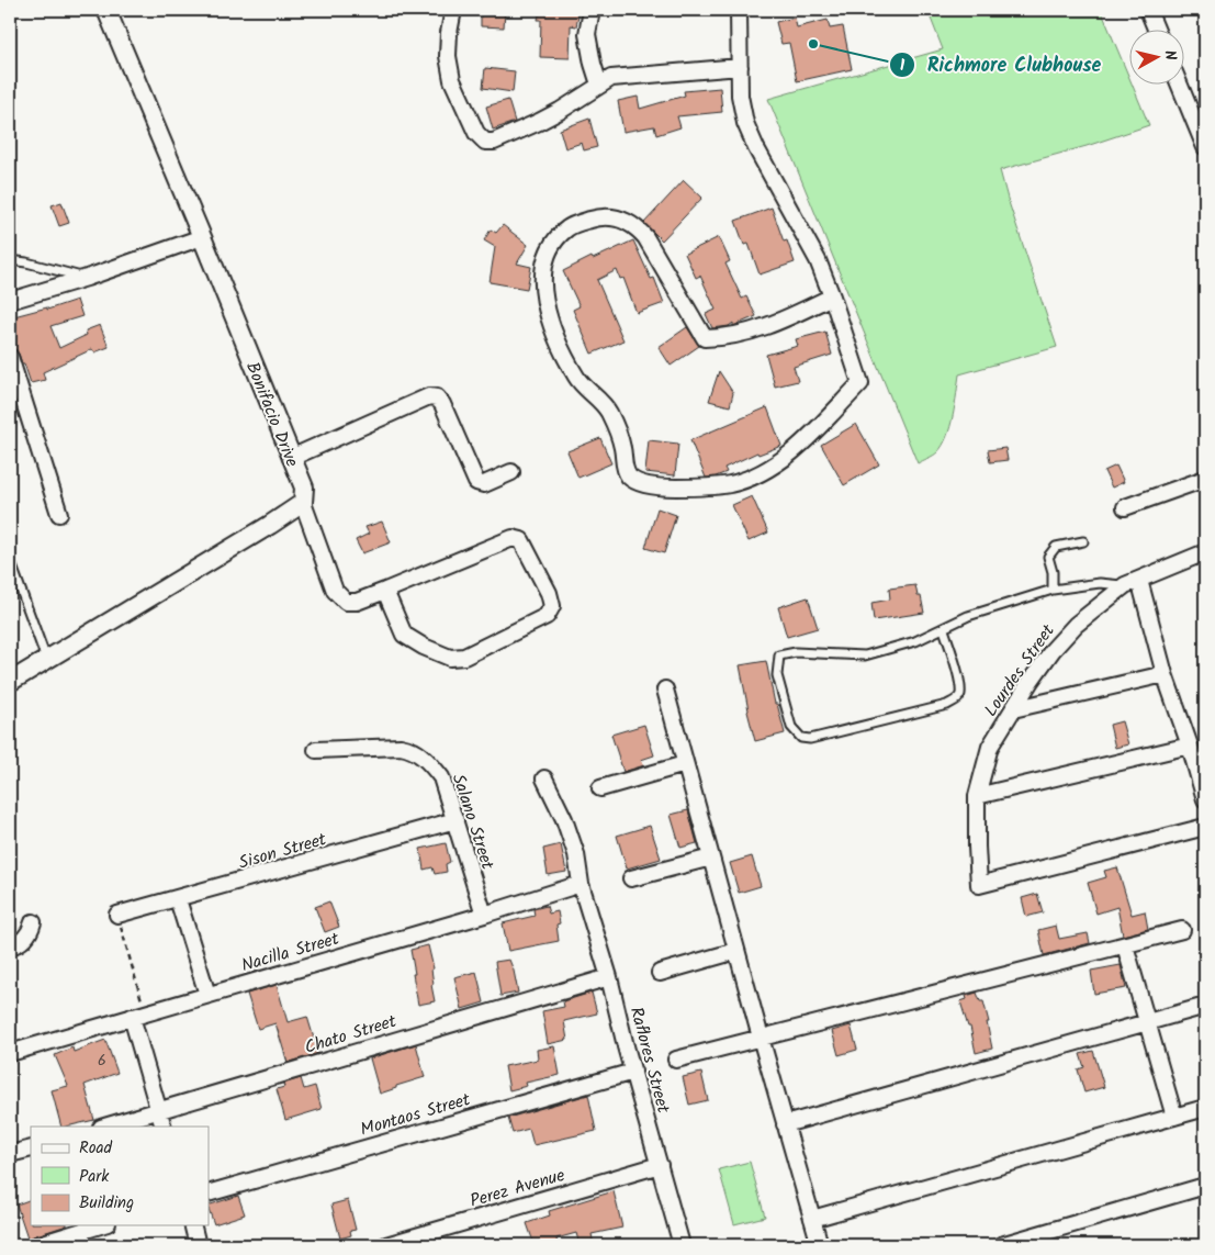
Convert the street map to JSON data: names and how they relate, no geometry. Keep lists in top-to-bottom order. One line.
{"streets":{"street":["Bonifacio Drive","Lourdes Street","Salano Street","Sison Street","Nacilla Street","Chato Street","Raflores Street","Montaos Street","Perez Avenue"]},"crossings":[["Salano Street","Sison Street"],["Salano Street","Nacilla Street"],["Nacilla Street","Raflores Street"],["Chato Street","Raflores Street"],["Raflores Street","Montaos Street"],["Raflores Street","Perez Avenue"]],"places":["Richmore Clubhouse"],"house_numbers":["6"],"legend":["Road","Park","Building"],"north":"right"}
